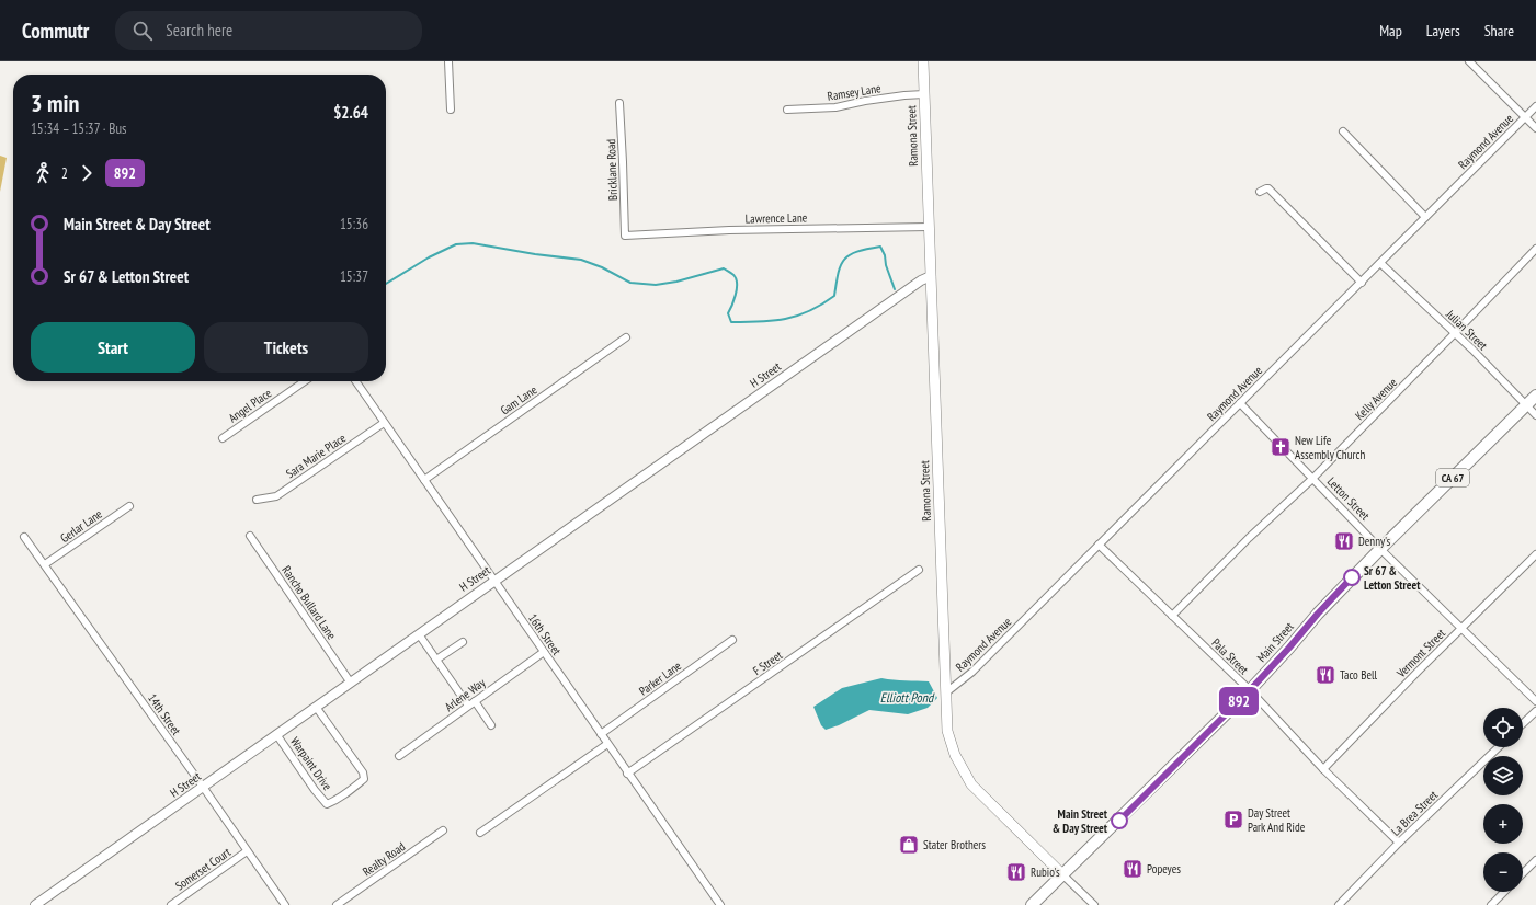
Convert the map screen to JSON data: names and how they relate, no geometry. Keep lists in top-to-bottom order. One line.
{"streets":{"main road":["Ramona Street","CA 67","Main Street"],"street":["Ramsey Lane","Raymond Avenue","Bricklane Road","Lawrence Lane","Julian Street","H Street","Kelly Avenue","Gam Lane","Angel Place","Sara Marie Place","Letton Street","Gerlar Lane","Rancho Bullard Lane","16th Street","Vermont Street","Pala Street","F Street","Parker Lane","Arlene Way","14th Street","Warpaint Drive","La Brea Street","Realty Road","Somerset Court"]},"crossings":[["Ramsey Lane","Ramona Street"],["Ramona Street","Raymond Avenue"],["Ramona Street","Lawrence Lane"],["Ramona Street","H Street"],["Ramona Street","Main Street"],["Raymond Avenue","Julian Street"],["Raymond Avenue","Letton Street"],["Raymond Avenue","Pala Street"],["Bricklane Road","Lawrence Lane"],["Julian Street","Kelly Avenue"],["Julian Street","Main Street"],["H Street","Rancho Bullard Lane"],["H Street","16th Street"],["H Street","14th Street"],["H Street","Warpaint Drive"],["Kelly Avenue","Letton Street"],["Kelly Avenue","Pala Street"],["Gam Lane","16th Street"],["Sara Marie Place","16th Street"],["Letton Street","Main Street"],["Letton Street","Vermont Street"],["Gerlar Lane","14th Street"],["16th Street","F Street"],["16th Street","Parker Lane"],["16th Street","Arlene Way"],["Main Street","Pala Street"],["Vermont Street","Pala Street"],["Pala Street","La Brea Street"],["14th Street","Somerset Court"]],"water":["Elliott Pond"],"places":{"church":["New Life Assembly Church"],"restaurant":["Denny's","Taco Bell","Popeyes","Rubio's"],"other":["Sr 67 & Letton Street","Main Street & Day Street"],"parking":["Day Street Park And Ride"],"shop":["Stater Brothers"]},"lines":["bus line 892"],"page":{"header":"Commutr","search":"Search here","nav":["Map","Layers","Share"],"on_map":"892","heading":["3 min","15:34 – 15:37 · Bus","$2.64"],"legs":["2","892"],"list":[{"name":"Main Street & Day Street","value":"15:36"},{"name":"Sr 67 & Letton Street","value":"15:37"}],"buttons":["Start","Tickets"],"map_buttons":["+","−"]}}
